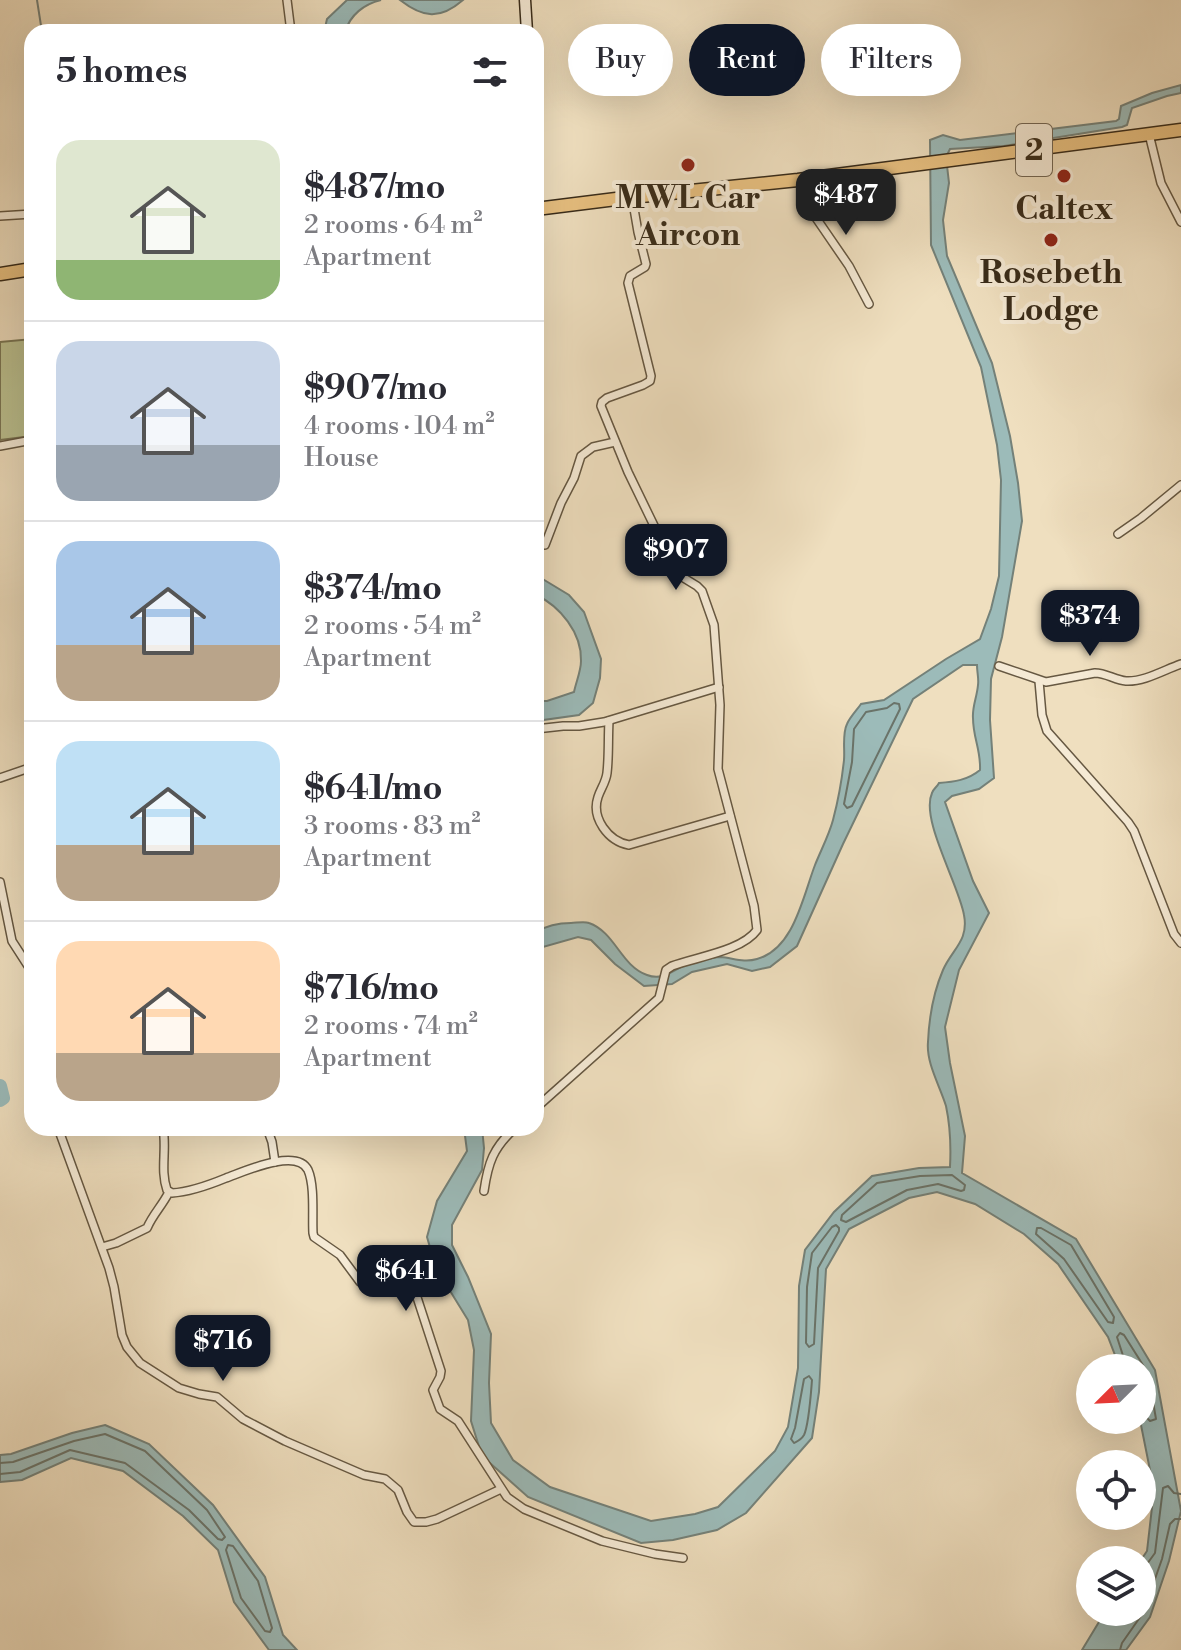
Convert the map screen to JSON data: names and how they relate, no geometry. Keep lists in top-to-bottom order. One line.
{"streets":{"main road":["2"]},"places":["MWL Car Aircon","Caltex","Rosebeth Lodge"],"north":"bottom left","page":{"chip":["Buy","Rent","Filters"],"heading":"5 homes","list":[{"name":"$487/mo","note":"2 rooms · 64 m² · Apartment"},{"name":"$907/mo","note":"4 rooms · 104 m² · House"},{"name":"$374/mo","note":"2 rooms · 54 m² · Apartment"},{"name":"$641/mo","note":"3 rooms · 83 m² · Apartment"},{"name":"$716/mo","note":"2 rooms · 74 m² · Apartment"}],"price":["$487","$907","$374","$641","$716"]}}
